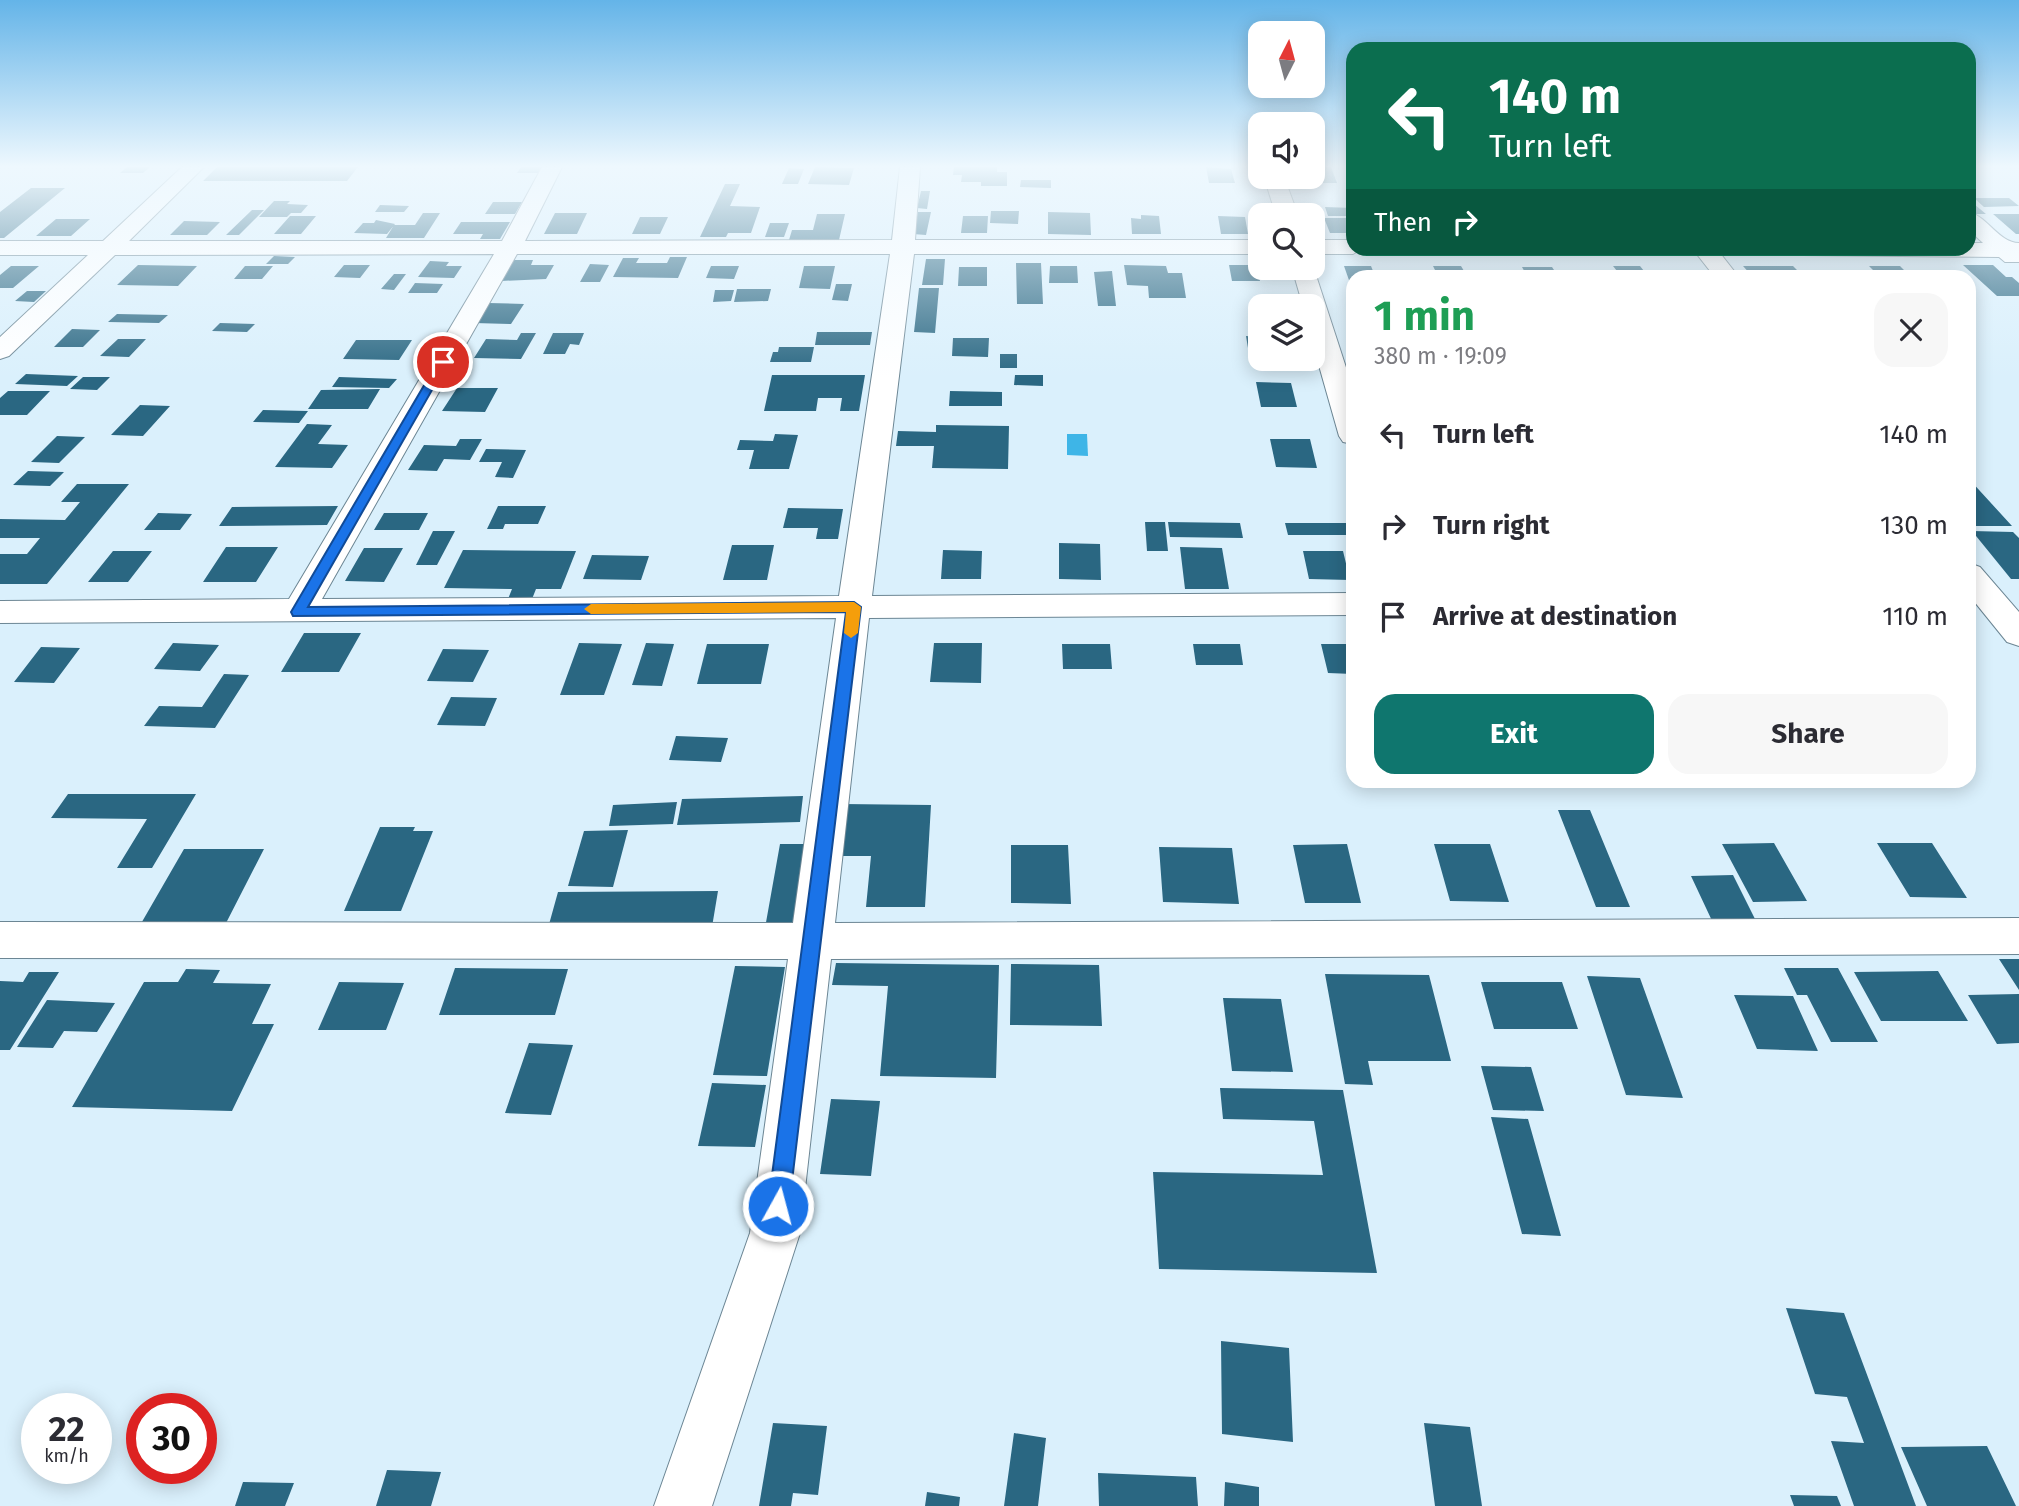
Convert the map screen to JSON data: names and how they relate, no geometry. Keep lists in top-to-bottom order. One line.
{"north":"top","page":{"turn":["140 m","Turn left"],"then":"Then","heading":["1 min","380 m · 19:09"],"list":[{"name":"Turn left","value":"140 m"},{"name":"Turn right","value":"130 m"},{"name":"Arrive at destination","value":"110 m"}],"buttons":["Exit","Share"],"speed":"22 km/h","limit":"30"}}
